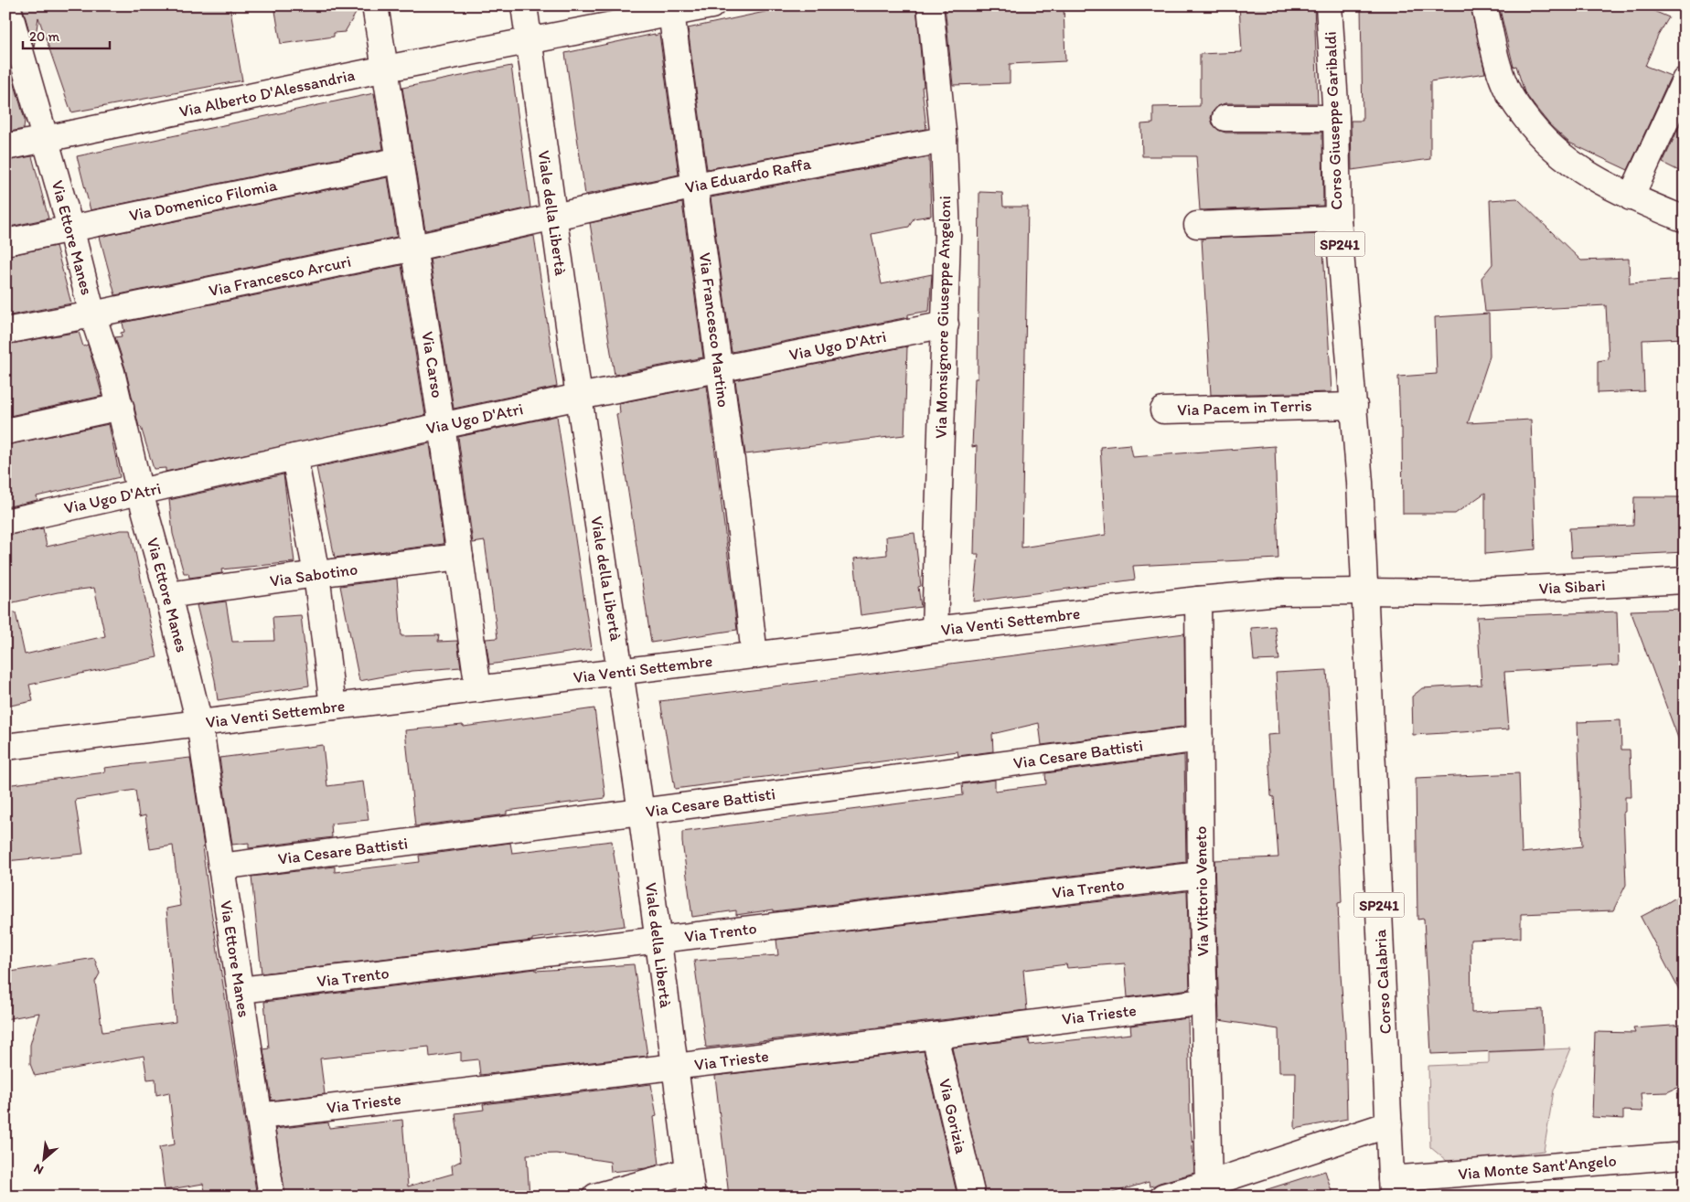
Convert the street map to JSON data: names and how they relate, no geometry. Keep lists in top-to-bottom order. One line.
{"streets":{"street":["Via Alberto D'Alessandria","Corso Giuseppe Garibaldi","Via Eduardo Raffa","Via Domenico Filomia","Viale della Libertà","Via Ettore Manes","SP241","Via Francesco Arcuri","Via Monsignore Giuseppe Angeloni","Via Francesco Martino","Via Ugo D'Atri","Via Carso","Via Pacem in Terris","Via Sabotino","Via Sibari","Via Venti Settembre","Via Cesare Battisti","Via Trento","Via Vittorio Veneto","Corso Calabria","Via Trieste","Via Gorizia","Via Monte Sant'Angelo"]},"crossings":[["Via Alberto D'Alessandria","Viale della Libertà"],["Via Alberto D'Alessandria","Via Ettore Manes"],["Via Alberto D'Alessandria","Via Francesco Martino"],["Via Alberto D'Alessandria","Via Carso"],["Corso Giuseppe Garibaldi","Via Pacem in Terris"],["Corso Giuseppe Garibaldi","Via Sibari"],["Corso Giuseppe Garibaldi","Via Venti Settembre"],["Corso Giuseppe Garibaldi","Corso Calabria"],["Via Eduardo Raffa","Viale della Libertà"],["Via Eduardo Raffa","Via Francesco Arcuri"],["Via Eduardo Raffa","Via Monsignore Giuseppe Angeloni"],["Via Eduardo Raffa","Via Francesco Martino"],["Via Domenico Filomia","Via Ettore Manes"],["Via Domenico Filomia","Via Carso"],["Viale della Libertà","Via Francesco Arcuri"],["Viale della Libertà","Via Ugo D'Atri"],["Viale della Libertà","Via Venti Settembre"],["Viale della Libertà","Via Cesare Battisti"],["Viale della Libertà","Via Trento"],["Viale della Libertà","Via Trieste"],["Via Ettore Manes","Via Francesco Arcuri"],["Via Ettore Manes","Via Ugo D'Atri"],["Via Ettore Manes","Via Sabotino"],["Via Ettore Manes","Via Venti Settembre"],["Via Ettore Manes","Via Cesare Battisti"],["Via Ettore Manes","Via Trento"],["Via Ettore Manes","Via Trieste"],["Via Francesco Arcuri","Via Carso"],["Via Monsignore Giuseppe Angeloni","Via Ugo D'Atri"],["Via Monsignore Giuseppe Angeloni","Via Venti Settembre"],["Via Francesco Martino","Via Ugo D'Atri"],["Via Francesco Martino","Via Venti Settembre"],["Via Ugo D'Atri","Via Carso"],["Via Carso","Via Sabotino"],["Via Carso","Via Venti Settembre"],["Via Sibari","Via Venti Settembre"],["Via Sibari","Corso Calabria"],["Via Venti Settembre","Via Vittorio Veneto"],["Via Venti Settembre","Corso Calabria"],["Via Cesare Battisti","Via Vittorio Veneto"],["Via Trento","Via Vittorio Veneto"],["Via Vittorio Veneto","Via Trieste"],["Corso Calabria","Via Monte Sant'Angelo"],["Via Trieste","Via Gorizia"]],"scale_bar":"20 m","north":"bottom left"}
